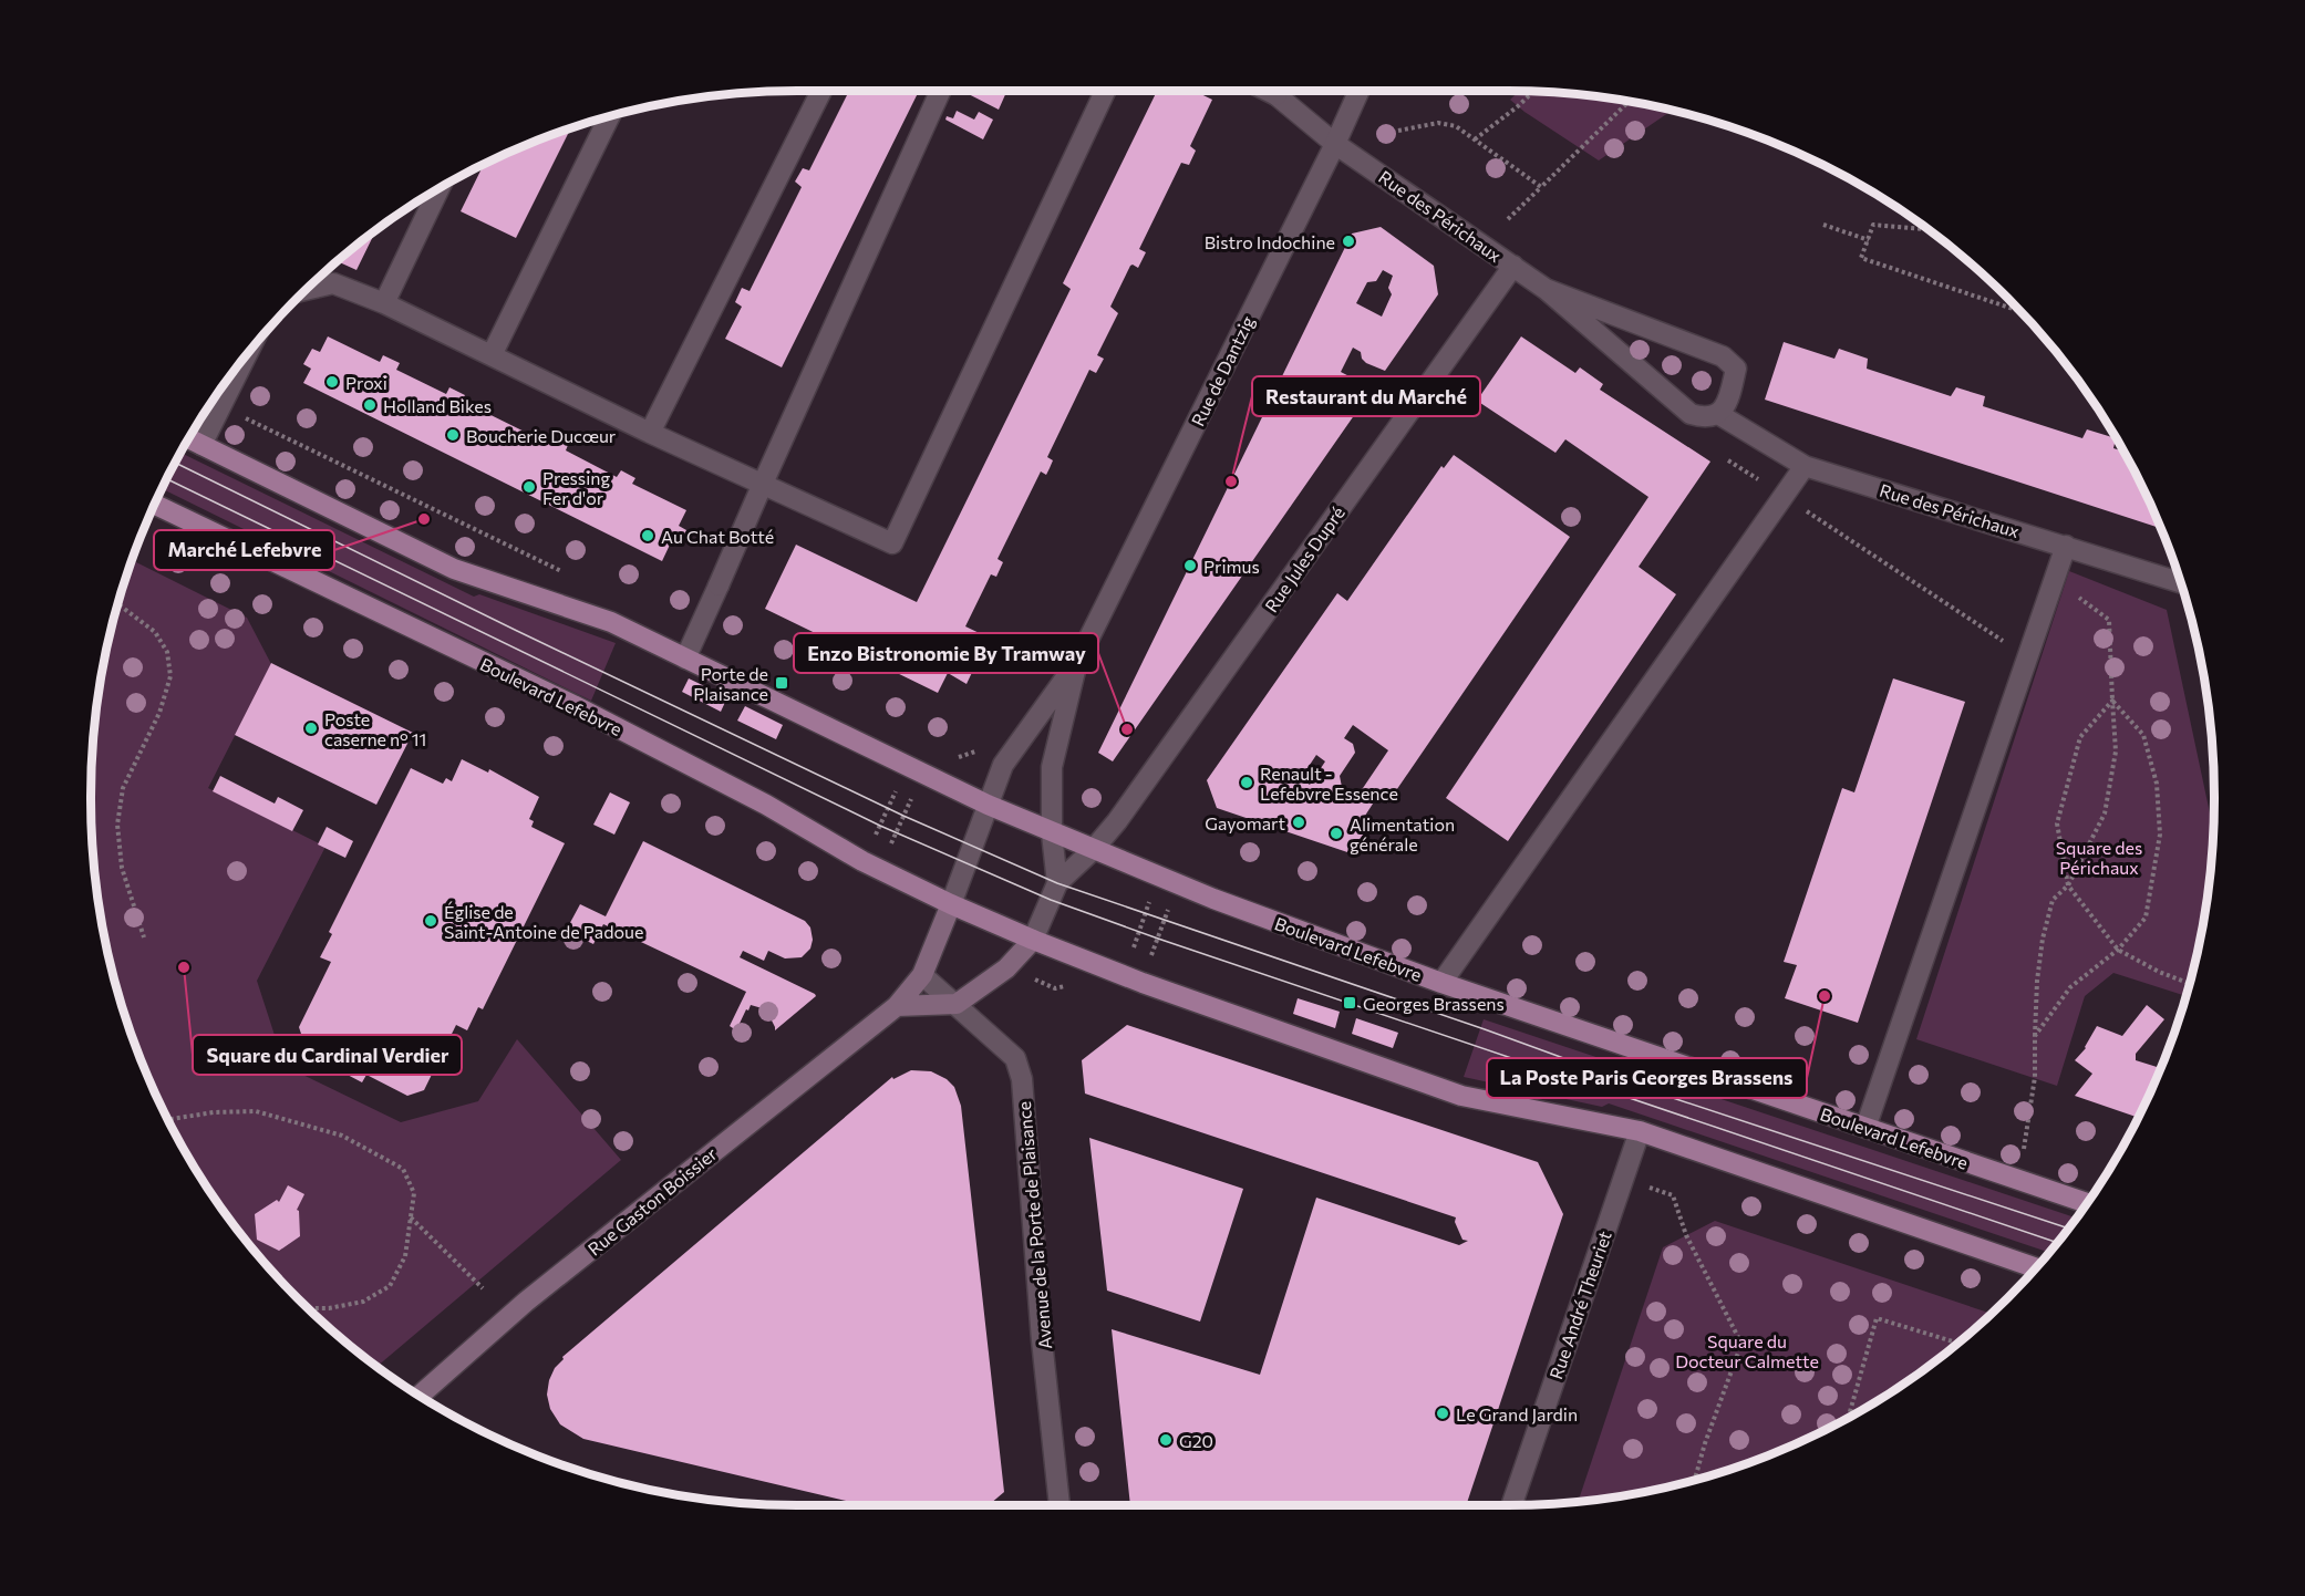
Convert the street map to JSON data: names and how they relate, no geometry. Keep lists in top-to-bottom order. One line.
{"streets":{"main road":["Boulevard Lefebvre","Rue Gaston Boissier"],"street":["Rue des Périchaux","Rue de Dantzig","Rue Jules Dupré","Avenue de la Porte de Plaisance","Rue André Theuriet"]},"crossings":[["Rue des Périchaux","Rue de Dantzig"],["Rue des Périchaux","Rue Jules Dupré"],["Rue de Dantzig","Boulevard Lefebvre"],["Rue Jules Dupré","Boulevard Lefebvre"],["Boulevard Lefebvre","Rue Gaston Boissier"],["Boulevard Lefebvre","Rue André Theuriet"],["Rue Gaston Boissier","Avenue de la Porte de Plaisance"]],"parks":["Square des Périchaux","Square du Docteur Calmette"],"places":{"other":["Bistro Indochine","Proxi","Holland Bikes","Boucherie Ducœur","Restaurant du Marché","Pressing Fer d'or","Marché Lefebvre","Au Chat Botté","Primus","Poste caserne n° 11","Enzo Bistronomie By Tramway","Renault - Lefebvre Essence","Gayomart","Alimentation générale","Église de Saint-Antoine de Padoue","Square du Cardinal Verdier","La Poste Paris Georges Brassens","Le Grand Jardin","G20"],"transit":["Porte de Plaisance","Georges Brassens"]}}
